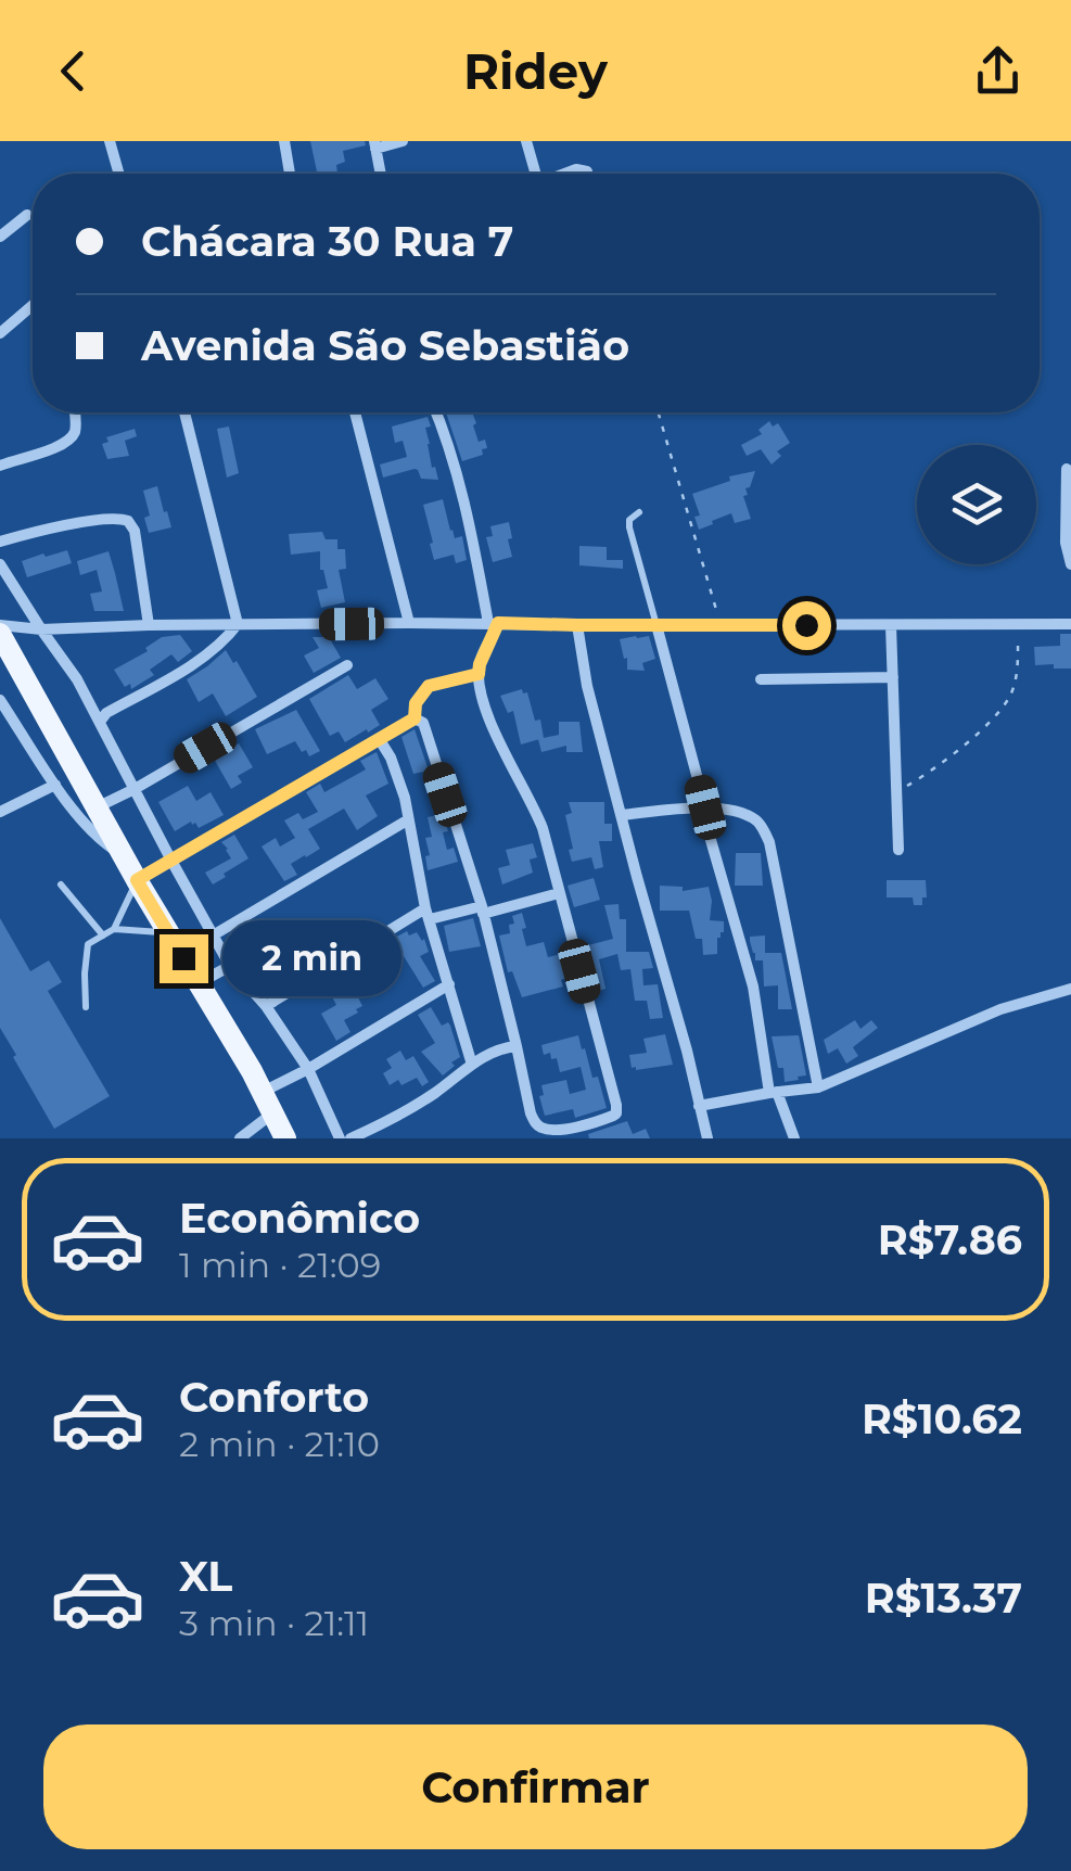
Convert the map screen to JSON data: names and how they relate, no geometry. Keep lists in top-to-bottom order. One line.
{"page":{"header":"Ridey","banner":["Chácara 30 Rua 7","Avenida São Sebastião"],"bubble":"2 min","list":[{"name":"Econômico","note":"1 min · 21:09","value":"R$7.86"},{"name":"Conforto","note":"2 min · 21:10","value":"R$10.62"},{"name":"XL","note":"3 min · 21:11","value":"R$13.37"}],"buttons":"Confirmar"}}
